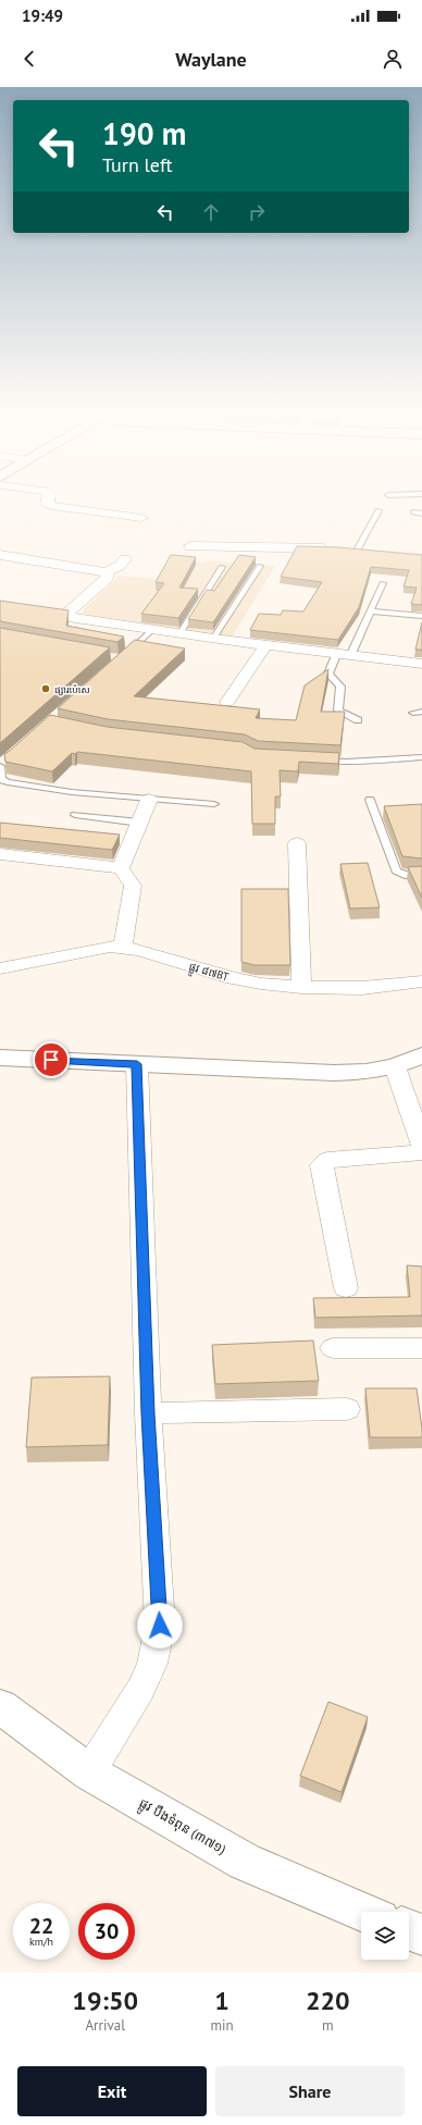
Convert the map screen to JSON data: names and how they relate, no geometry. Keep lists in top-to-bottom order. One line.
{"streets":{"street":["ផ្លូវ ៨៧BT","ផ្លូវ បឹងទំពុន (៣៧១)"]},"places":["ផ្សារប៉េសេ"],"page":{"status":"19:49","header":"Waylane","turn":["190 m","Turn left"],"speed":"22 km/h","limit":"30","eta":["19:50","Arrival","1","min","220","m"],"buttons":["Exit","Share"]}}
